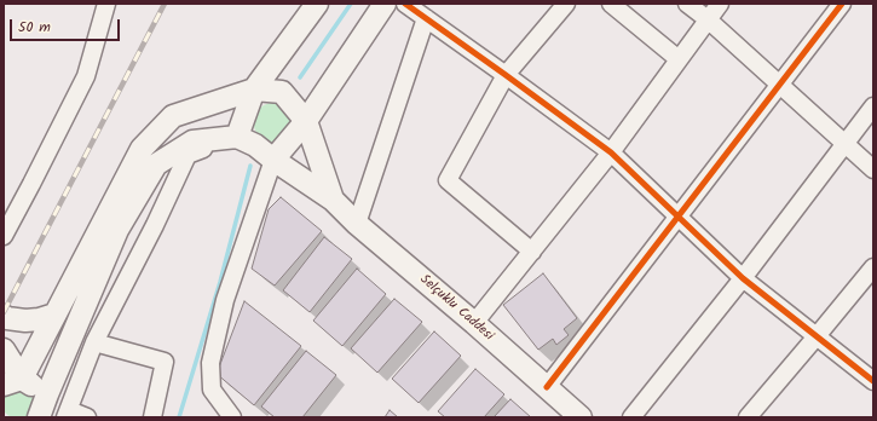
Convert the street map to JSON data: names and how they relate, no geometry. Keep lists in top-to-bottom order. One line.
{"streets":{"main road":["Selçuklu Caddesi"]},"scale_bar":"50 m"}
